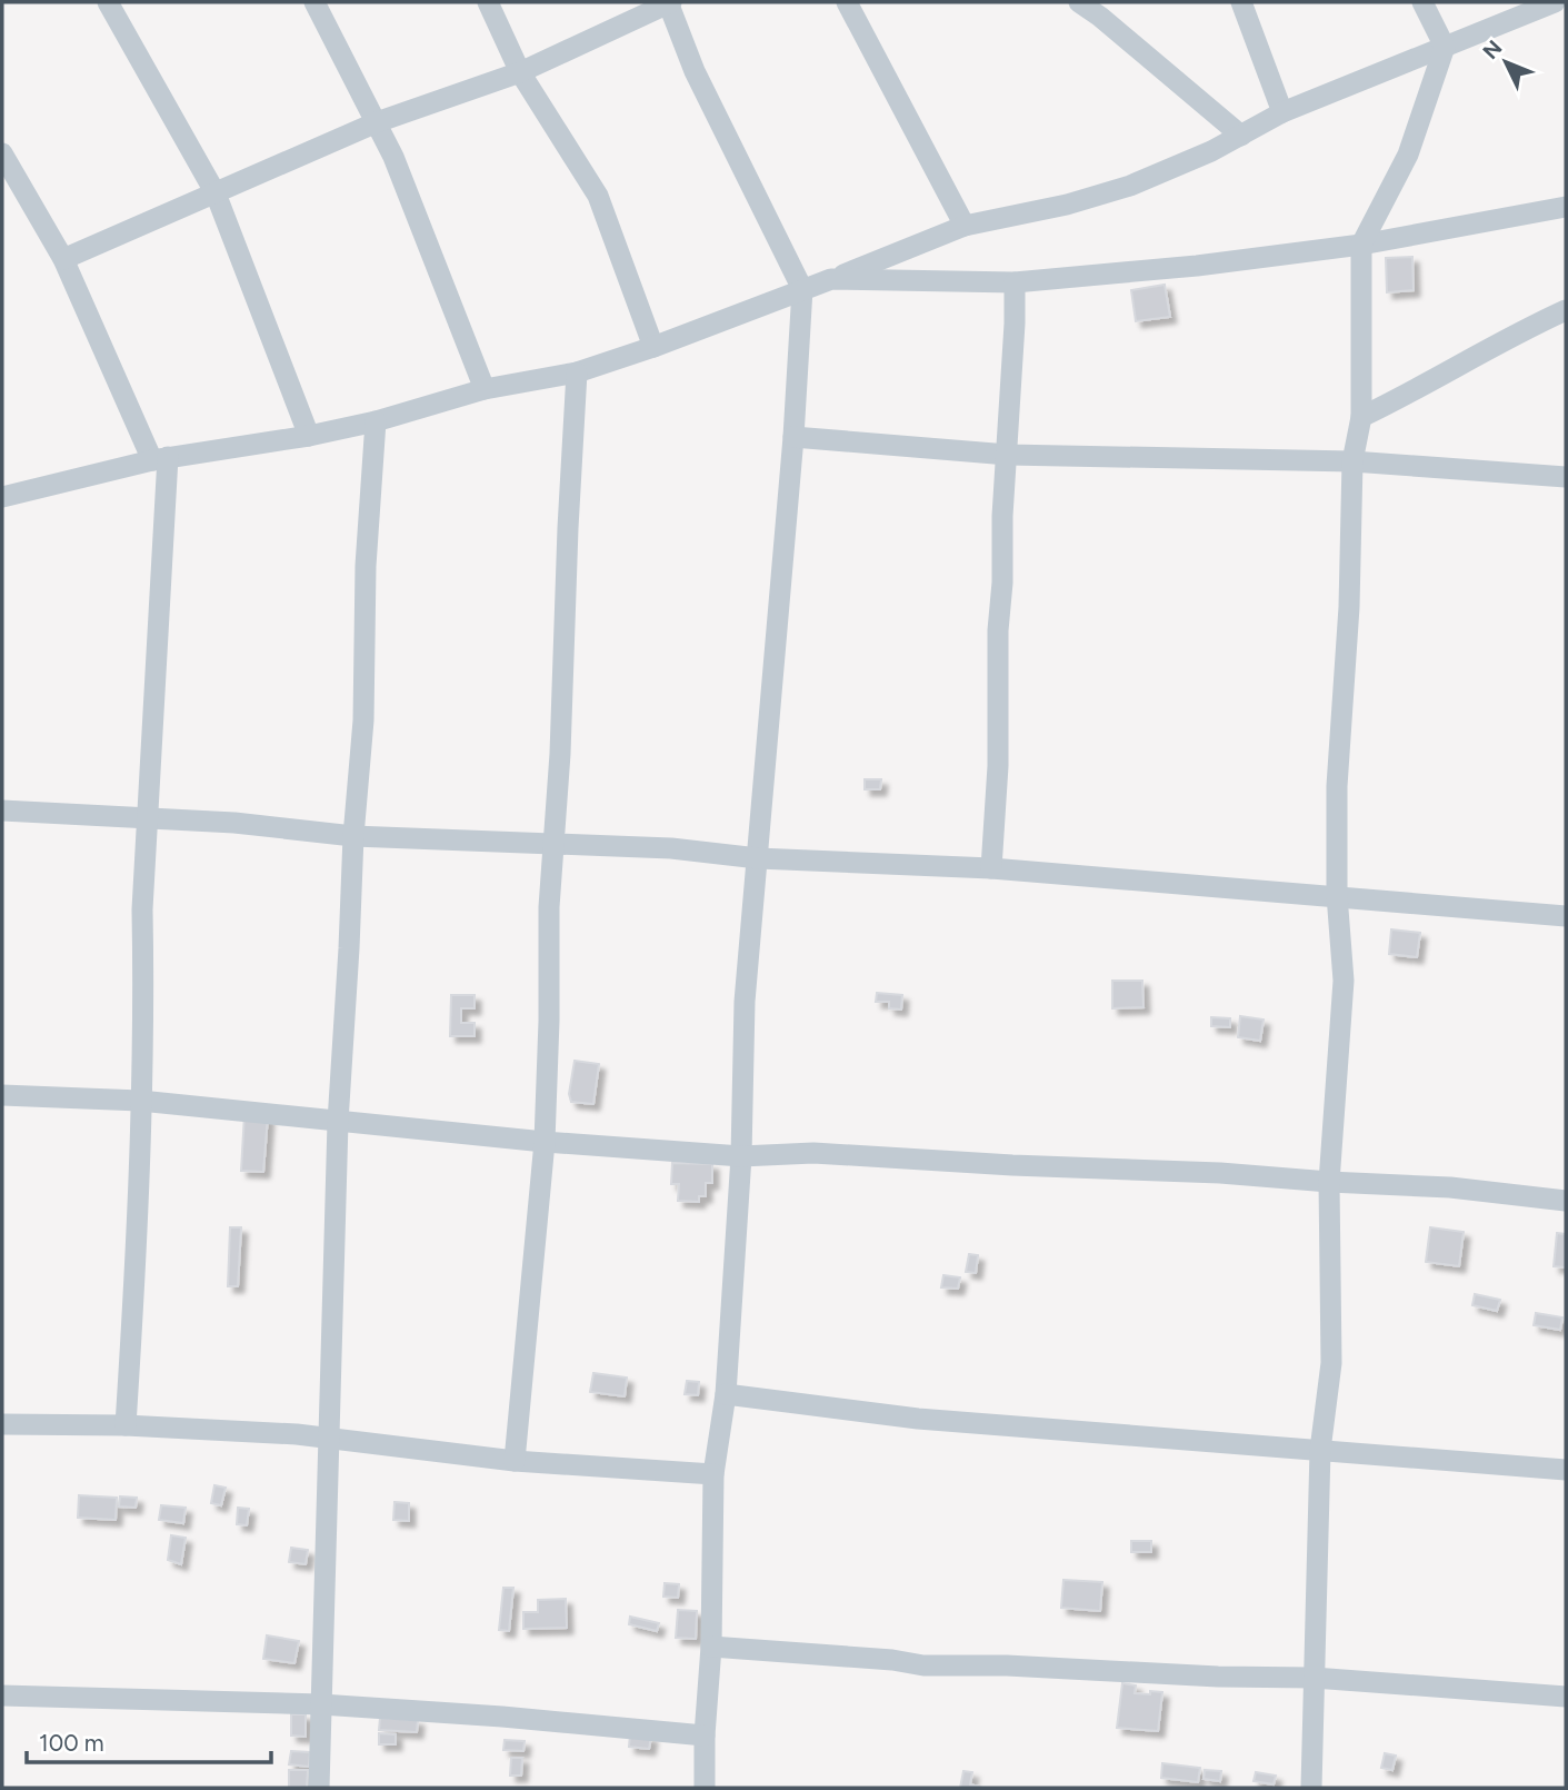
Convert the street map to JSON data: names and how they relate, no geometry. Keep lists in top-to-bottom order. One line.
{"scale_bar":"100 m","north":"top left"}
